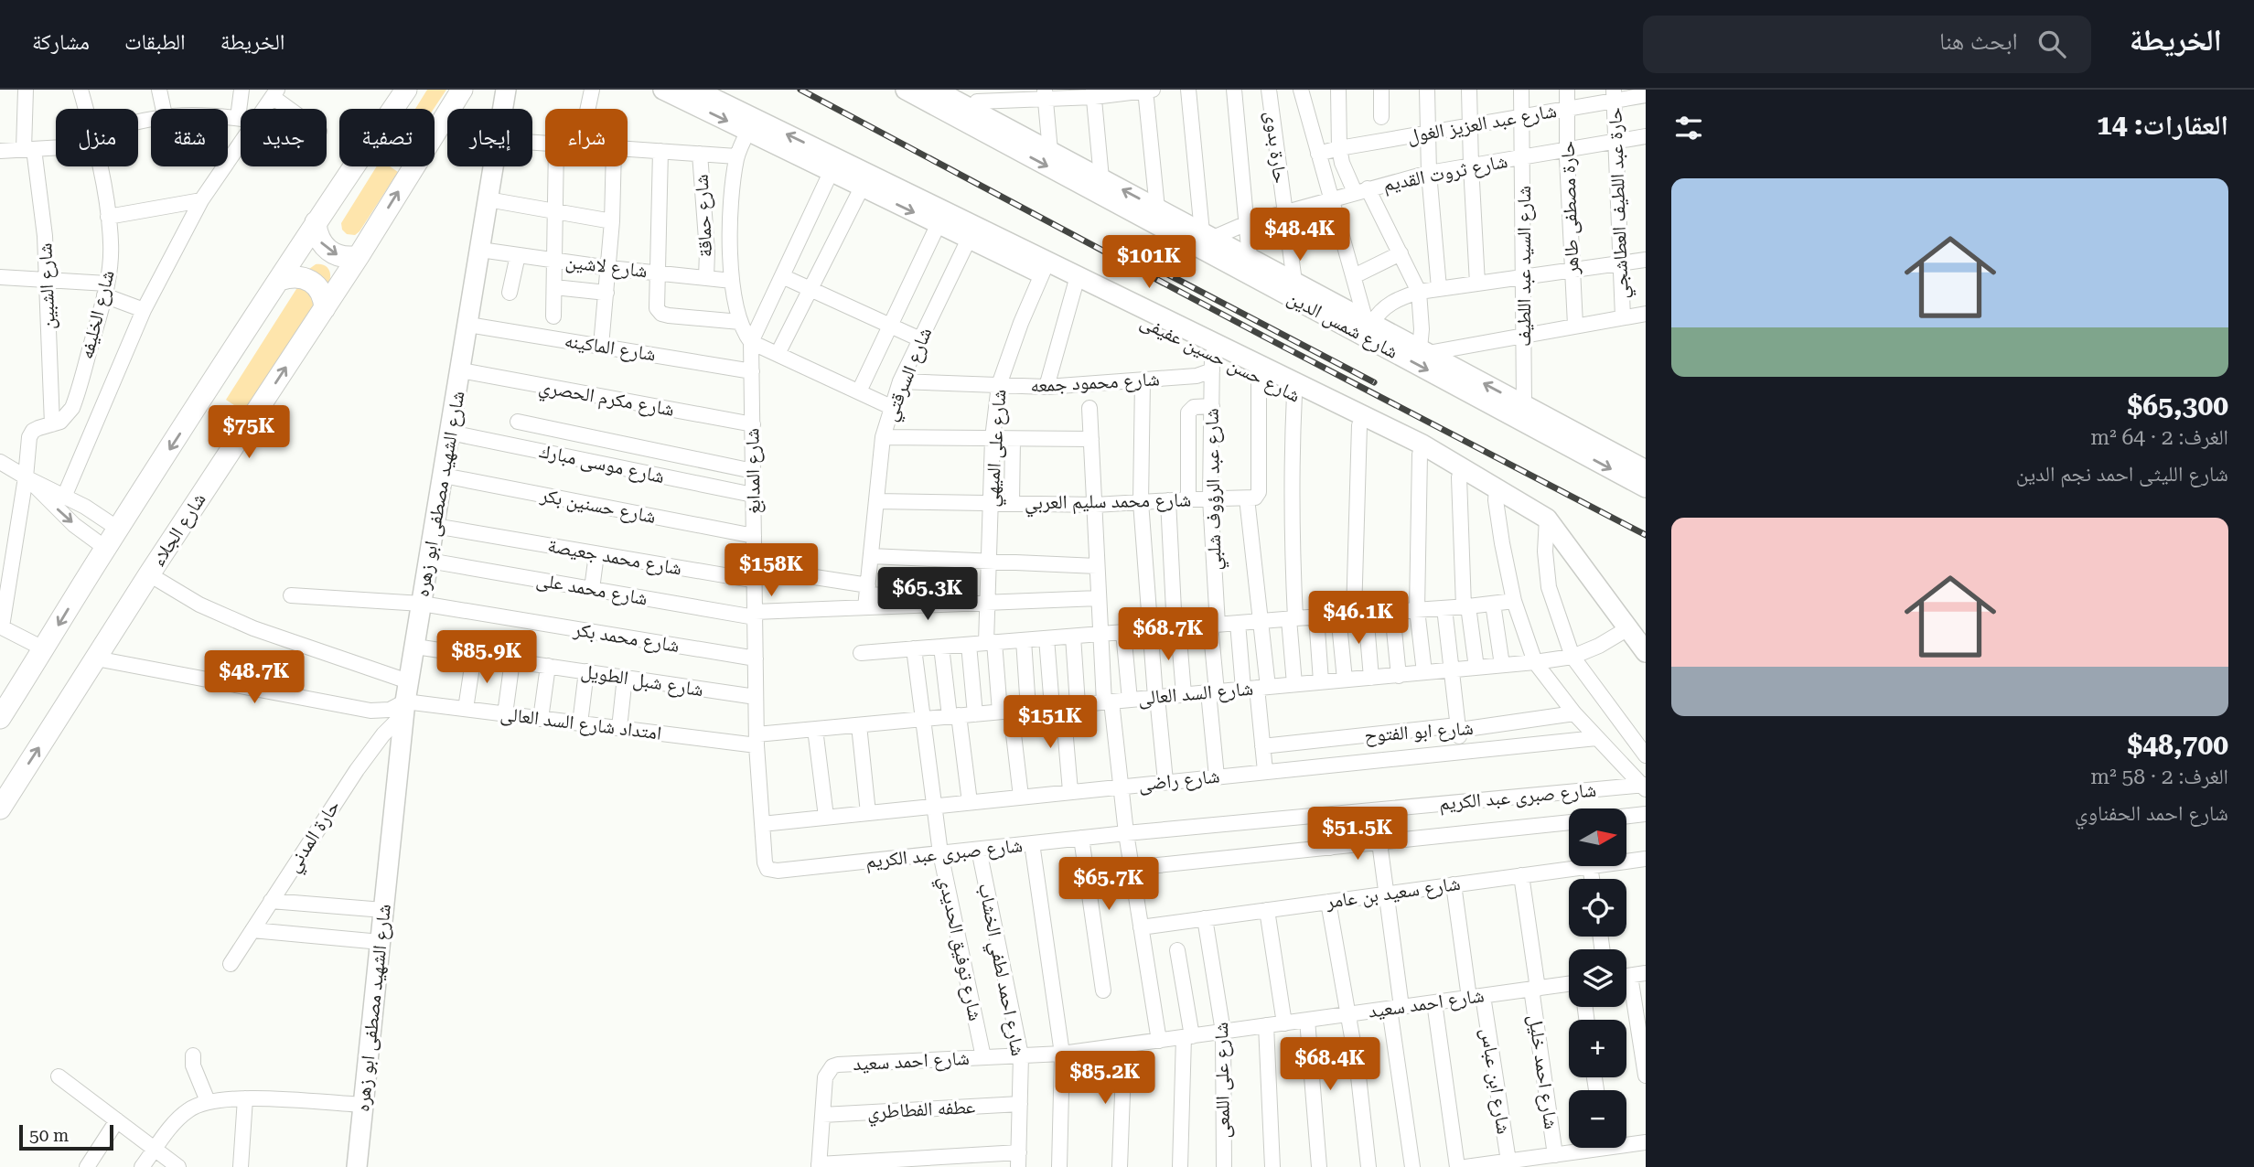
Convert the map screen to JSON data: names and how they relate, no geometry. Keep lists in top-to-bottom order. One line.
{"streets":{"main road":["شارع الجلاء"],"street":["شارع عبد العزيز الغول","حارة بدوى","شارع ثروت القديم","حارة عبد اللطيف العطاشجي","حارة مصطفى طاهر","شارع حماقة","شارع لاشين","شارع السيد عبد اللطيف","شارع الشبين","شارع الخليفه","شارع شمس الدين","شارع الماكينه","شارع حسن حسين عفيفى","شارع السرقتي","شارع محمود جمعه","شارع مكرم الحصري","شارع على الميهي","شارع موسى مبارك","شارع المدابغ","شارع عبد الرؤوف شلبي","شارع الشهيد مصطفى ابو زهره","شارع محمد سليم العربي","شارع حسنين بكر","شارع محمد جعيصة","شارع محمد على","شارع محمد بكر","شارع شبل الطويل","شارع السد العالى","امتداد شارع السد العالى","شارع ابو الفتوح","شارع راضى","شارع صبرى عبد الكريم","حارة المدني","شارع سعيد بن عامر","شارع توفيق الحديدي","شارع احمد لطفي الخشاب","شارع احمد سعيد","شارع احمد خليل","شارع على اللمعى","شارع ابن عباس","عطفه الفطاطري"]},"crossings":[["شارع عبد العزيز الغول","حارة عبد اللطيف العطاشجي"],["شارع عبد العزيز الغول","حارة مصطفى طاهر"],["شارع عبد العزيز الغول","شارع السيد عبد اللطيف"],["حارة بدوى","شارع ثروت القديم"],["حارة بدوى","شارع شمس الدين"],["شارع ثروت القديم","حارة عبد اللطيف العطاشجي"],["شارع ثروت القديم","حارة مصطفى طاهر"],["شارع ثروت القديم","شارع السيد عبد اللطيف"],["شارع ثروت القديم","شارع شمس الدين"],["شارع حماقة","شارع لاشين"],["شارع لاشين","شارع الشهيد مصطفى ابو زهره"],["شارع السيد عبد اللطيف","شارع شمس الدين"],["شارع الشبين","شارع الخليفه"],["شارع الماكينه","شارع المدابغ"],["شارع الماكينه","شارع الشهيد مصطفى ابو زهره"],["شارع حسن حسين عفيفى","شارع السرقتي"],["شارع حسن حسين عفيفى","شارع محمود جمعه"],["شارع حسن حسين عفيفى","شارع على الميهي"],["شارع حسن حسين عفيفى","شارع المدابغ"],["شارع حسن حسين عفيفى","شارع عبد الرؤوف شلبي"],["شارع حسن حسين عفيفى","شارع السد العالى"],["شارع السرقتي","شارع محمود جمعه"],["شارع السرقتي","شارع محمد سليم العربي"],["شارع السرقتي","شارع محمد جعيصة"],["شارع السرقتي","شارع محمد على"],["شارع محمود جمعه","شارع على الميهي"],["شارع محمود جمعه","شارع عبد الرؤوف شلبي"],["شارع مكرم الحصري","شارع المدابغ"],["شارع مكرم الحصري","شارع الشهيد مصطفى ابو زهره"],["شارع على الميهي","شارع محمد سليم العربي"],["شارع على الميهي","شارع السد العالى"],["شارع على الميهي","شارع راضى"],["شارع موسى مبارك","شارع المدابغ"],["شارع موسى مبارك","شارع الشهيد مصطفى ابو زهره"],["شارع المدابغ","شارع حسنين بكر"],["شارع المدابغ","شارع محمد جعيصة"],["شارع المدابغ","شارع محمد على"],["شارع المدابغ","شارع محمد بكر"],["شارع المدابغ","شارع شبل الطويل"],["شارع المدابغ","شارع السد العالى"],["شارع المدابغ","امتداد شارع السد العالى"],["شارع المدابغ","شارع راضى"],["شارع المدابغ","شارع صبرى عبد الكريم"],["شارع عبد الرؤوف شلبي","شارع محمد سليم العربي"],["شارع عبد الرؤوف شلبي","شارع السد العالى"],["شارع عبد الرؤوف شلبي","شارع راضى"],["شارع الشهيد مصطفى ابو زهره","شارع حسنين بكر"],["شارع الشهيد مصطفى ابو زهره","شارع محمد جعيصة"],["شارع الشهيد مصطفى ابو زهره","شارع محمد على"],["شارع الشهيد مصطفى ابو زهره","شارع محمد بكر"],["شارع الشهيد مصطفى ابو زهره","شارع شبل الطويل"],["شارع الشهيد مصطفى ابو زهره","امتداد شارع السد العالى"],["شارع الشهيد مصطفى ابو زهره","حارة المدني"],["شارع محمد جعيصة","شارع محمد على"],["شارع السد العالى","امتداد شارع السد العالى"],["شارع السد العالى","شارع توفيق الحديدي"],["امتداد شارع السد العالى","حارة المدني"],["شارع راضى","شارع توفيق الحديدي"],["شارع صبرى عبد الكريم","شارع توفيق الحديدي"],["شارع صبرى عبد الكريم","شارع احمد لطفي الخشاب"],["شارع سعيد بن عامر","شارع احمد خليل"],["شارع سعيد بن عامر","شارع على اللمعى"],["شارع سعيد بن عامر","شارع ابن عباس"],["شارع توفيق الحديدي","شارع احمد سعيد"],["شارع احمد لطفي الخشاب","شارع احمد سعيد"],["شارع احمد لطفي الخشاب","عطفه الفطاطري"],["شارع احمد سعيد","شارع احمد خليل"],["شارع احمد سعيد","شارع على اللمعى"],["شارع احمد سعيد","شارع ابن عباس"],["شارع احمد سعيد","عطفه الفطاطري"]],"scale_bar":"50 m","north":"right","page":{"header":"الخريطة","search":"ابحث هنا","nav":["الخريطة","الطبقات","مشاركة"],"heading":"العقارات: 14","chip":["شراء","إيجار","تصفية","جديد","شقة","منزل"],"list":[{"name":"$65,300","note":"الغرف: 2 · 64 m² · شارع الليثى احمد نجم الدين"},{"name":"$48,700","note":"الغرف: 2 · 58 m² · شارع احمد الحفناوي"}],"price":["$48.4K","$101K","$75K","$158K","$65.3K","$46.1K","$68.7K","$85.9K","$48.7K","$151K","$51.5K","$65.7K","$68.4K","$85.2K"],"map_buttons":["+","−"],"scale":"50 m"}}
